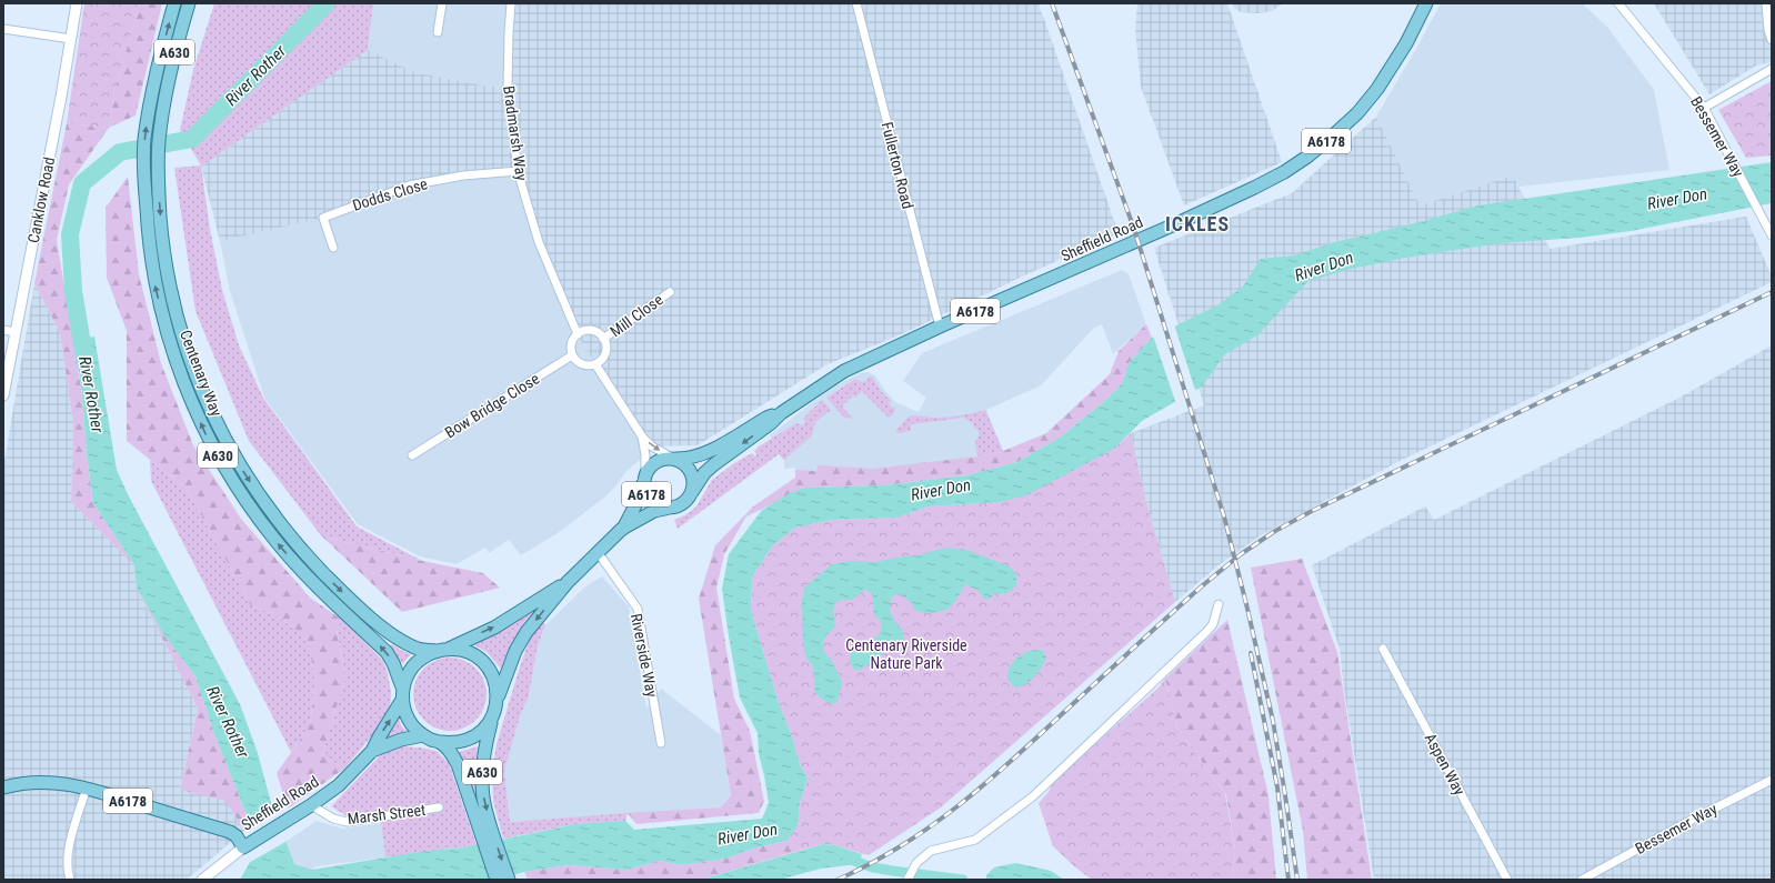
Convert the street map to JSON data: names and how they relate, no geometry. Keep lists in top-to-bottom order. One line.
{"streets":{"main road":["A630","A6178","Sheffield Road","Centenary Way"],"street":["Bradmarsh Way","Bessemer Way","Fullerton Road","Dodds Close","Canklow Road","Mill Close","Bow Bridge Close","Riverside Way","Aspen Way","Marsh Street"]},"crossings":[["A630","A6178"],["A630","Sheffield Road"],["A630","Centenary Way"],["Bradmarsh Way","Dodds Close"],["Bradmarsh Way","Mill Close"],["Bradmarsh Way","Bow Bridge Close"],["A6178","Sheffield Road"],["A6178","Centenary Way"],["A6178","Riverside Way"],["Fullerton Road","Sheffield Road"],["Sheffield Road","Centenary Way"],["Sheffield Road","Marsh Street"],["Mill Close","Bow Bridge Close"]],"districts":["ICKLES"],"water":["River Rother","River Don"],"parks":["Centenary Riverside Nature Park"]}
